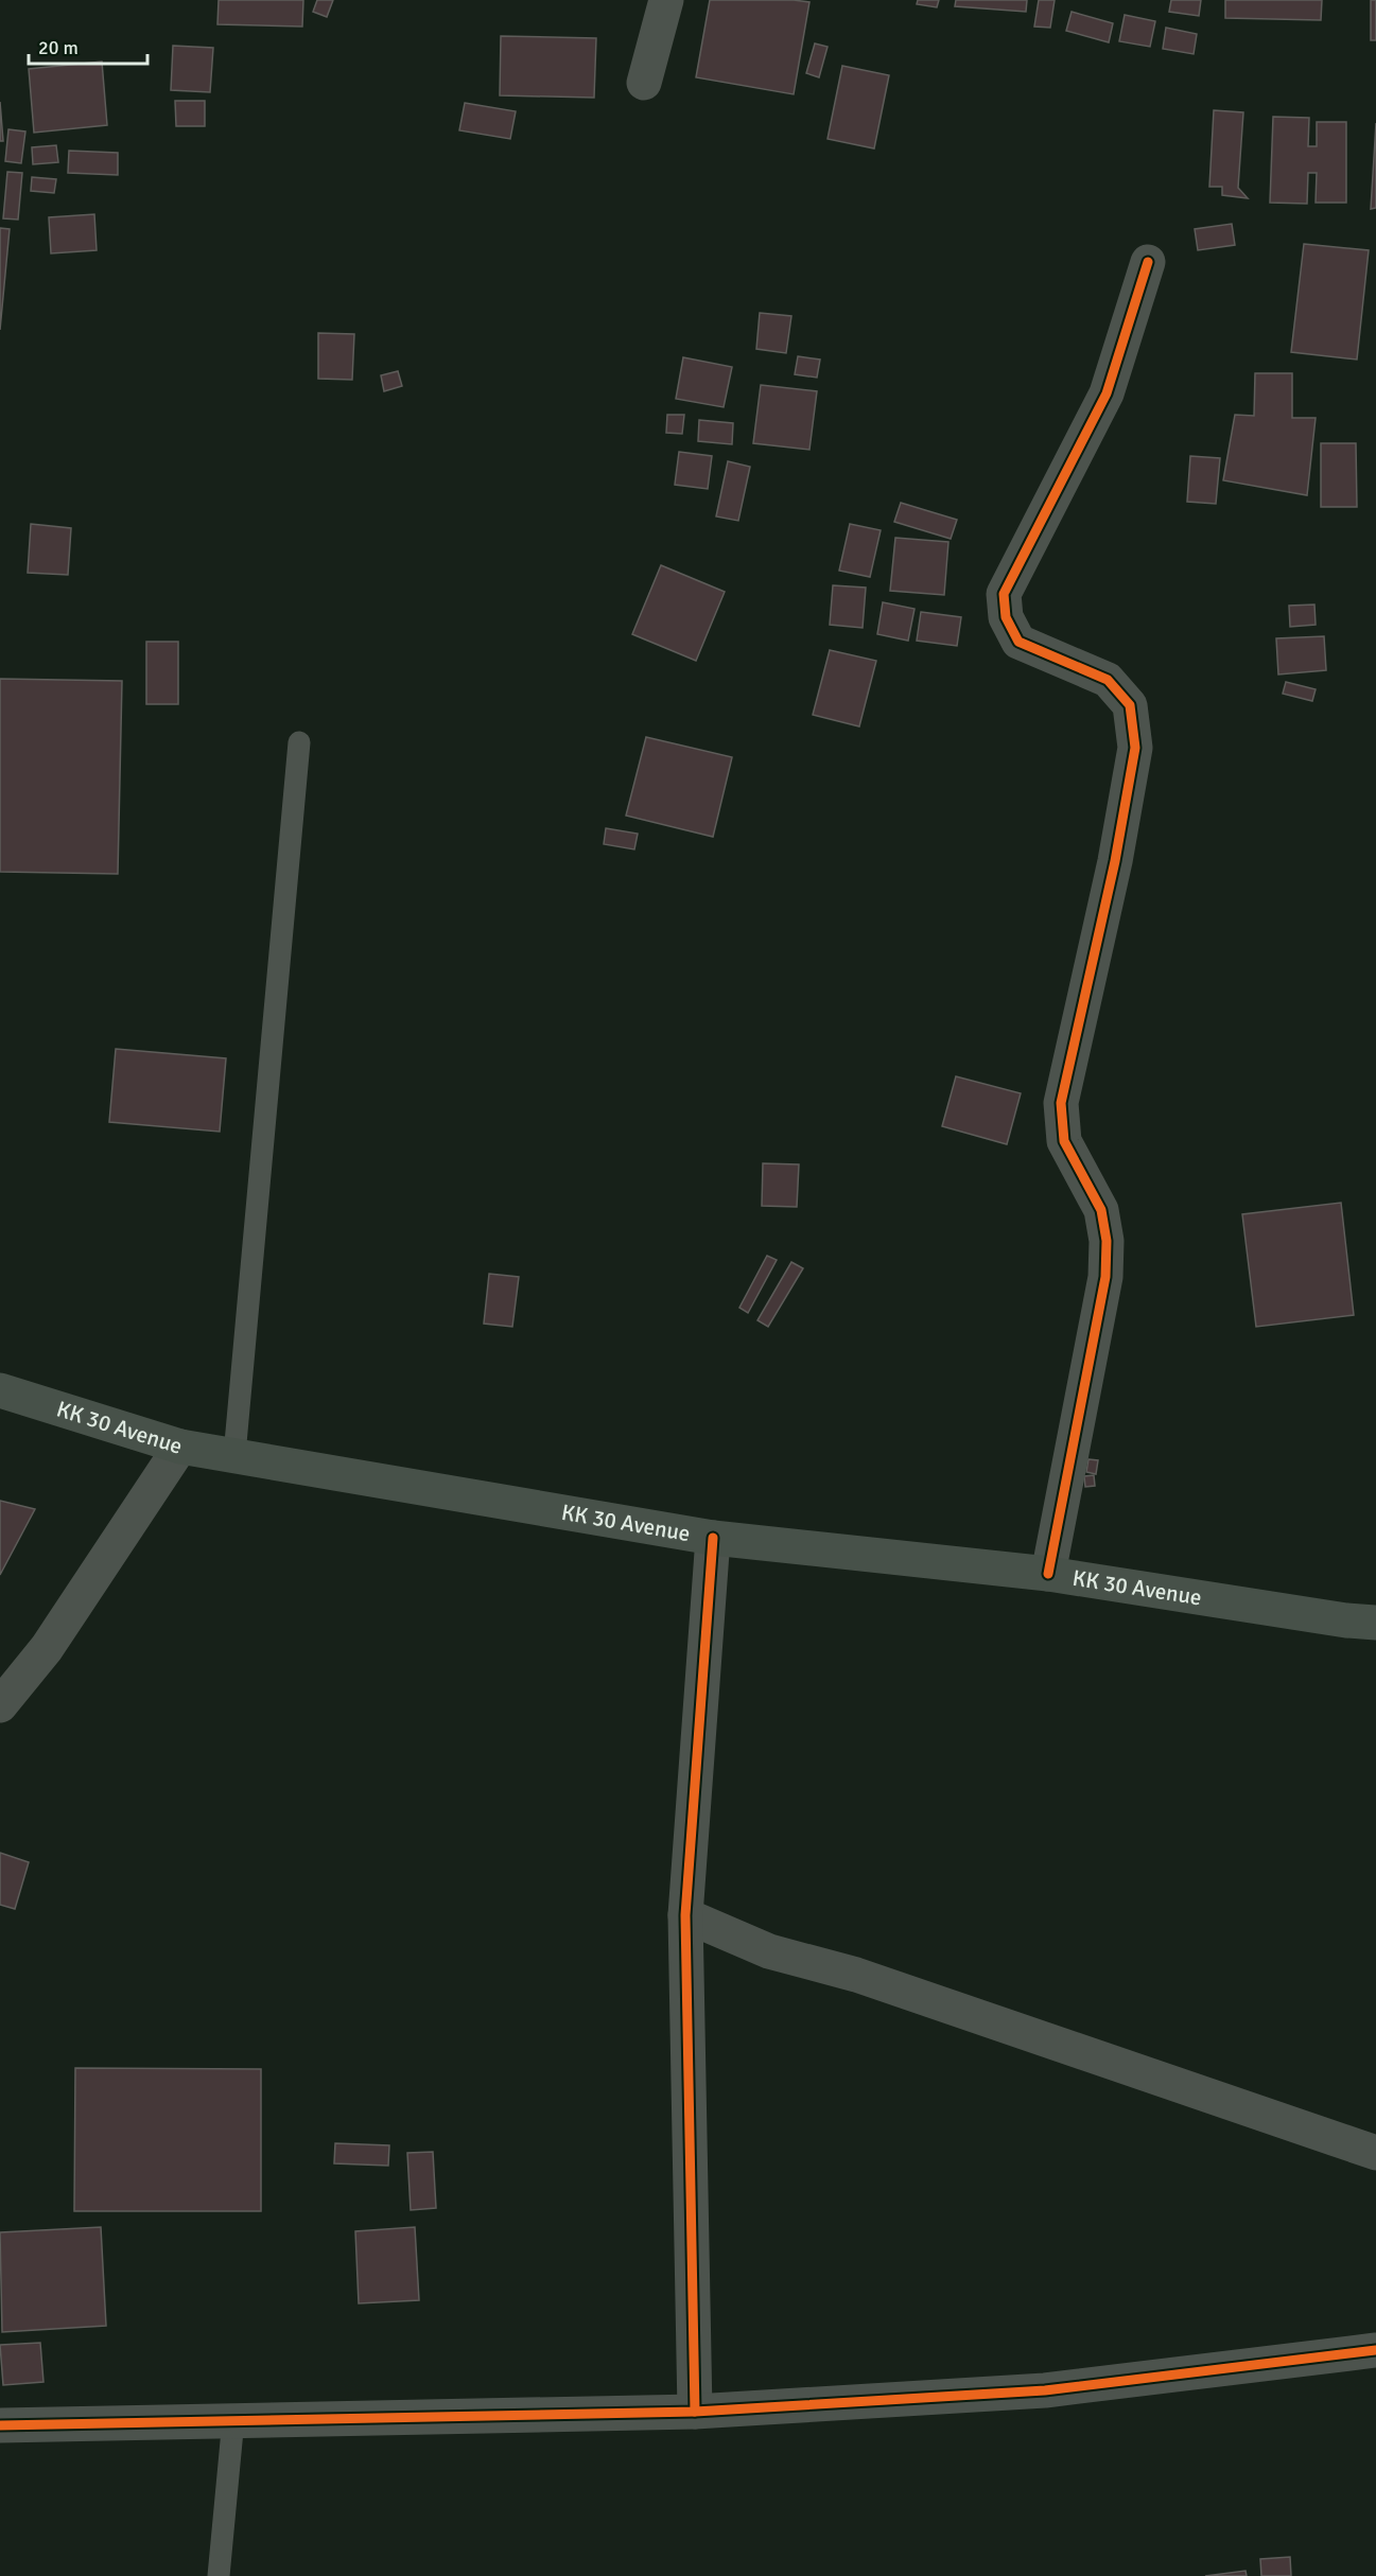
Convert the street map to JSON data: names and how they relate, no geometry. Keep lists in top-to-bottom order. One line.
{"streets":{"main road":["KK 30 Avenue"]},"scale_bar":"20 m"}
